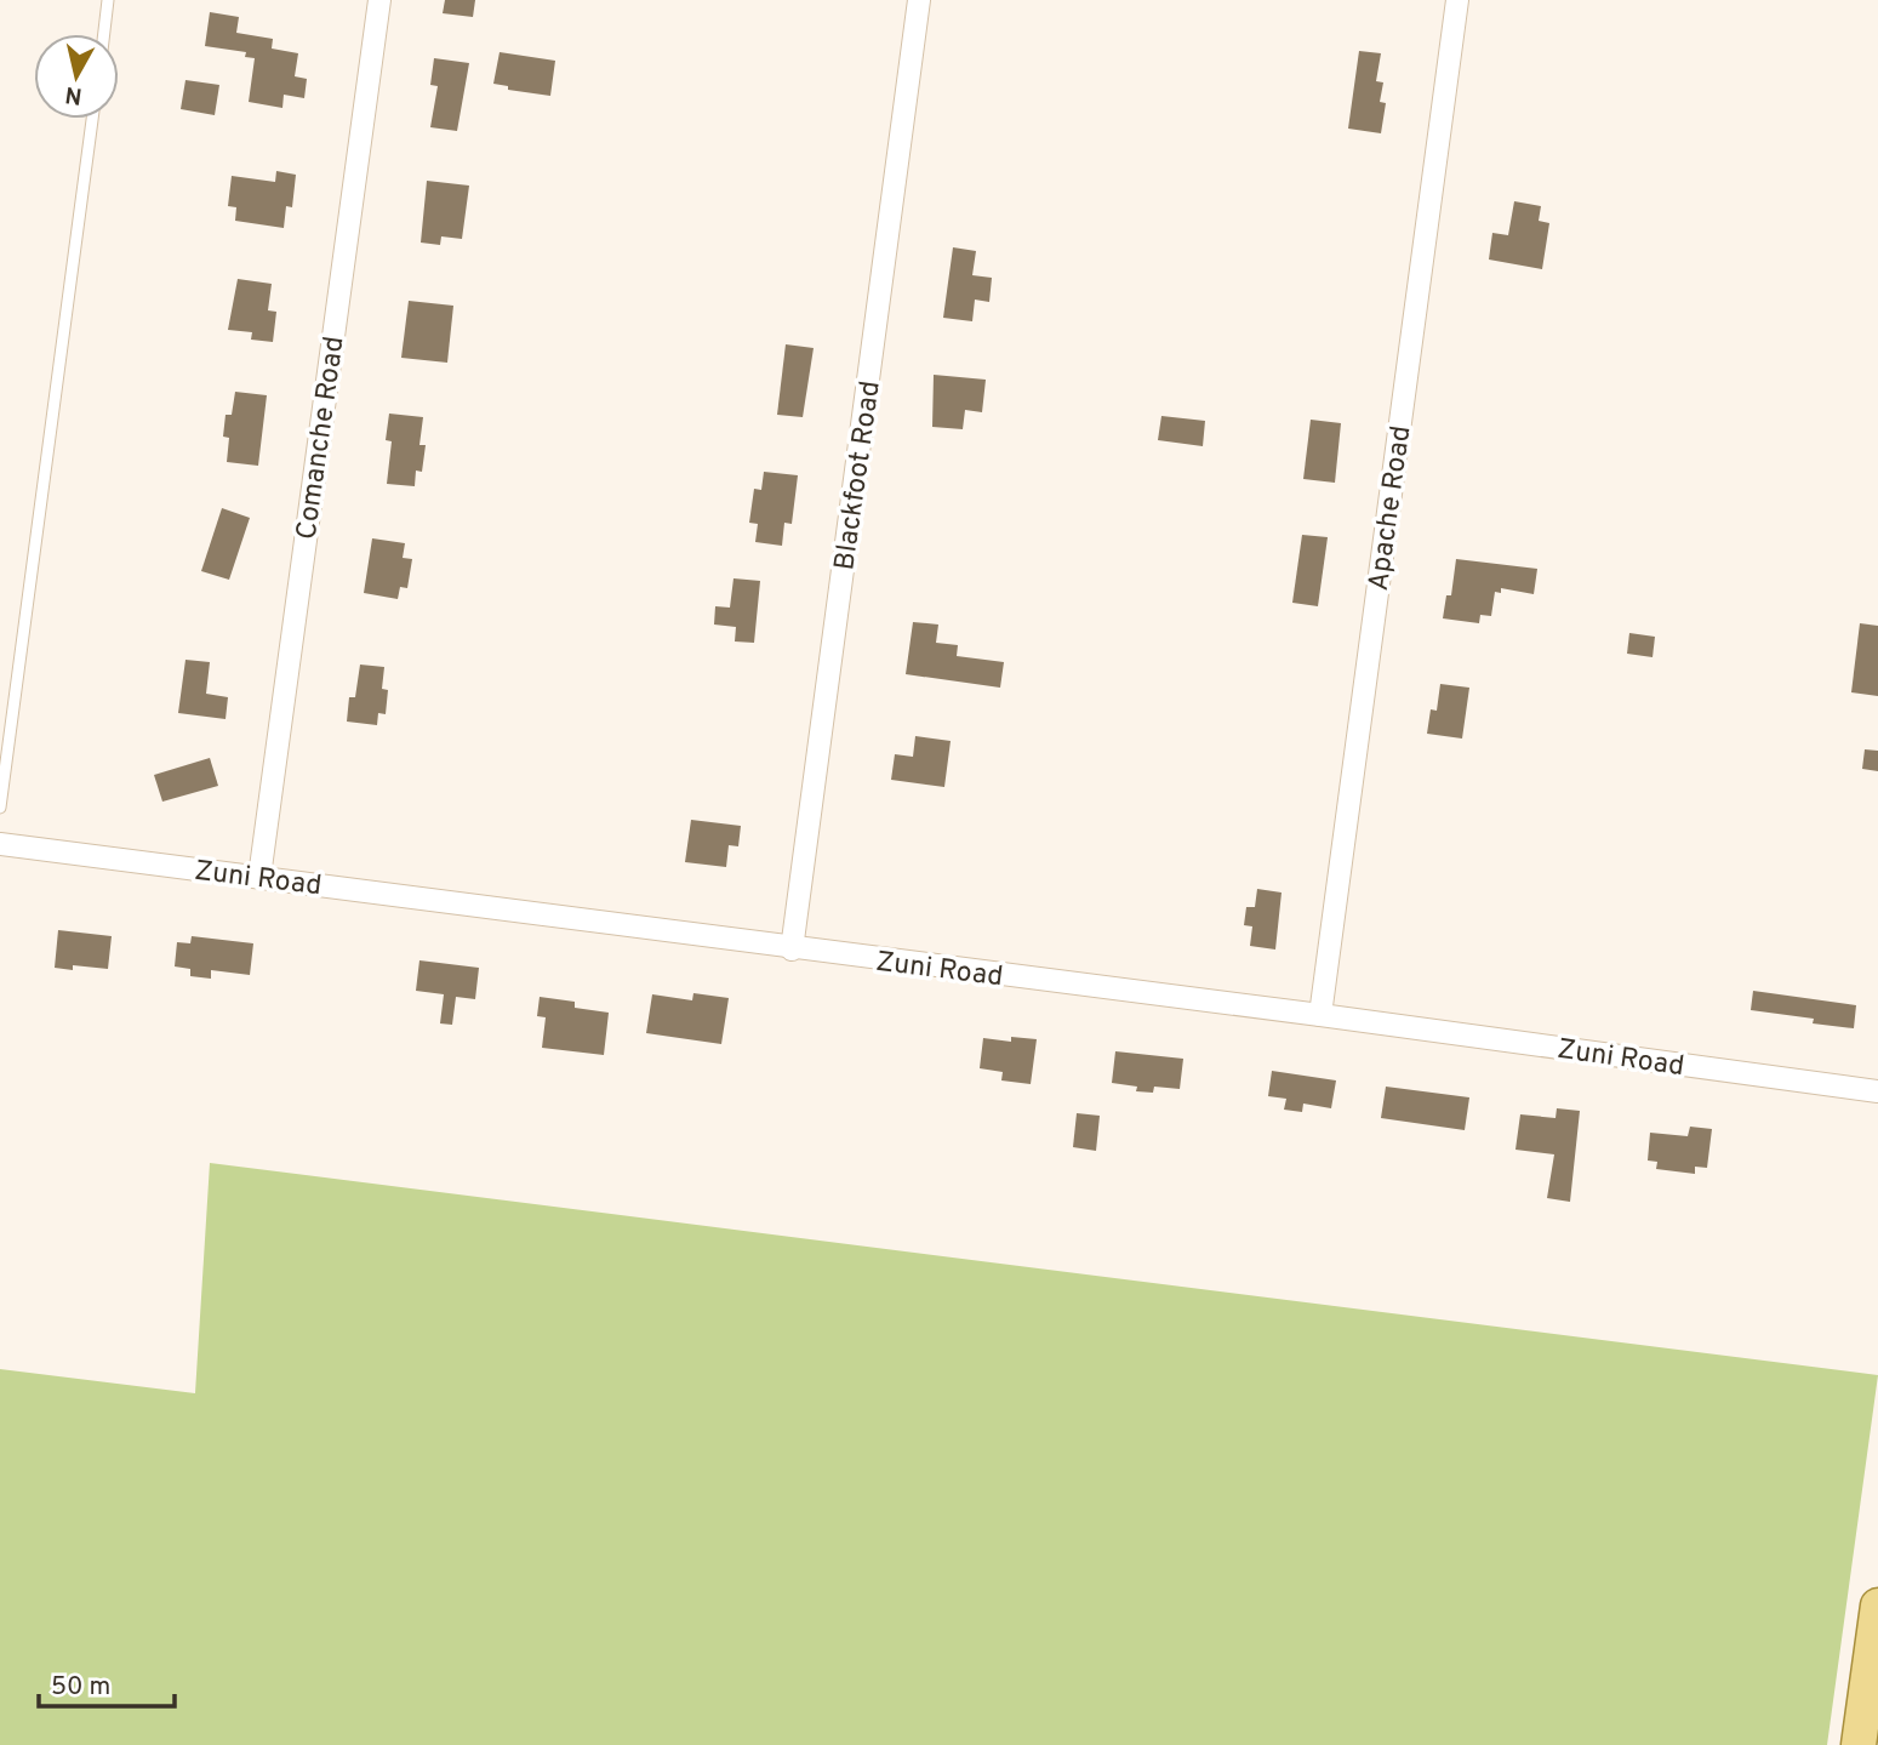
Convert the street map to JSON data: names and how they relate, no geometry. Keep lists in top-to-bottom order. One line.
{"streets":{"street":["Comanche Road","Blackfoot Road","Apache Road","Zuni Road"]},"crossings":[["Comanche Road","Zuni Road"],["Blackfoot Road","Zuni Road"],["Apache Road","Zuni Road"]],"scale_bar":"50 m","north":"bottom"}
